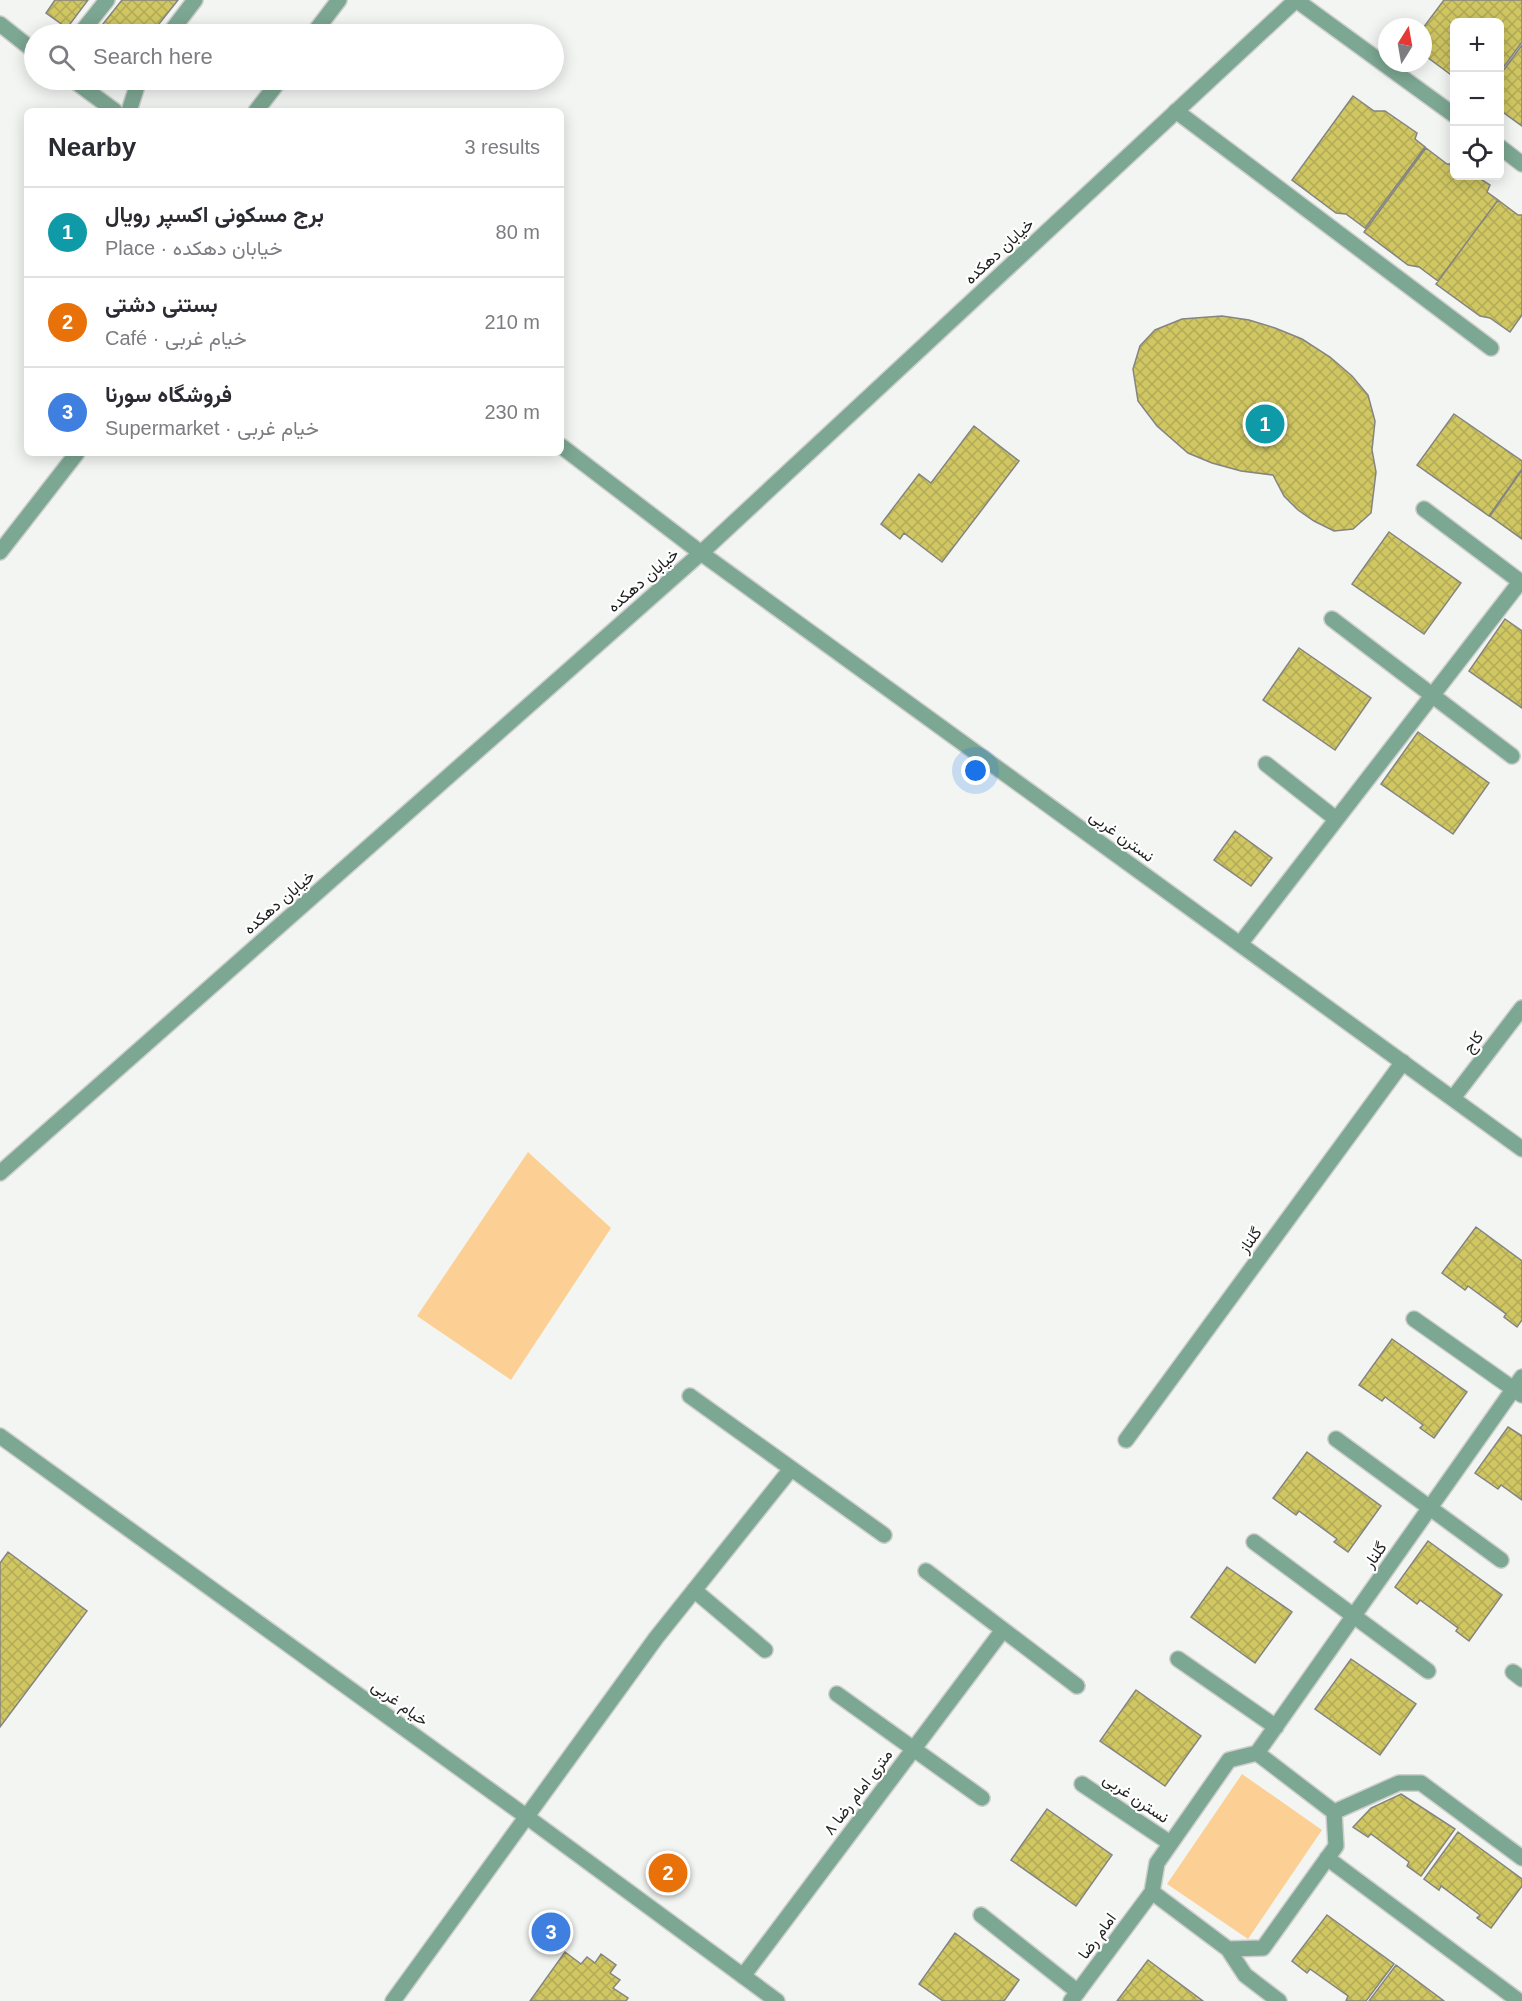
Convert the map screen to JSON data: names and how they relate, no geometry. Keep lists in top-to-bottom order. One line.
{"streets":{"street":["خیابان دهکده","نسترن غربی","کاج","گلناز","گلنار","خیام غربی","۸ متری امام رضا","امام رضا"]},"crossings":[["خیابان دهکده","نسترن غربی"],["نسترن غربی","کاج"],["نسترن غربی","گلناز"],["نسترن غربی","گلنار"],["نسترن غربی","امام رضا"],["گلنار","امام رضا"],["خیام غربی","۸ متری امام رضا"]],"north":"top","page":{"map_buttons":["+","−"],"search":"Search here","heading":["Nearby","3 results"],"list":[{"mark":"1","name":"برج مسکونی اکسپر رویال","note":"Place · خیابان دهکده","value":"80 m"},{"mark":"2","name":"بستنی دشتی","note":"Café · خیام غربی","value":"210 m"},{"mark":"3","name":"فروشگاه سورنا","note":"Supermarket · خیام غربی","value":"230 m"}],"pins":["1","2","3"]}}
